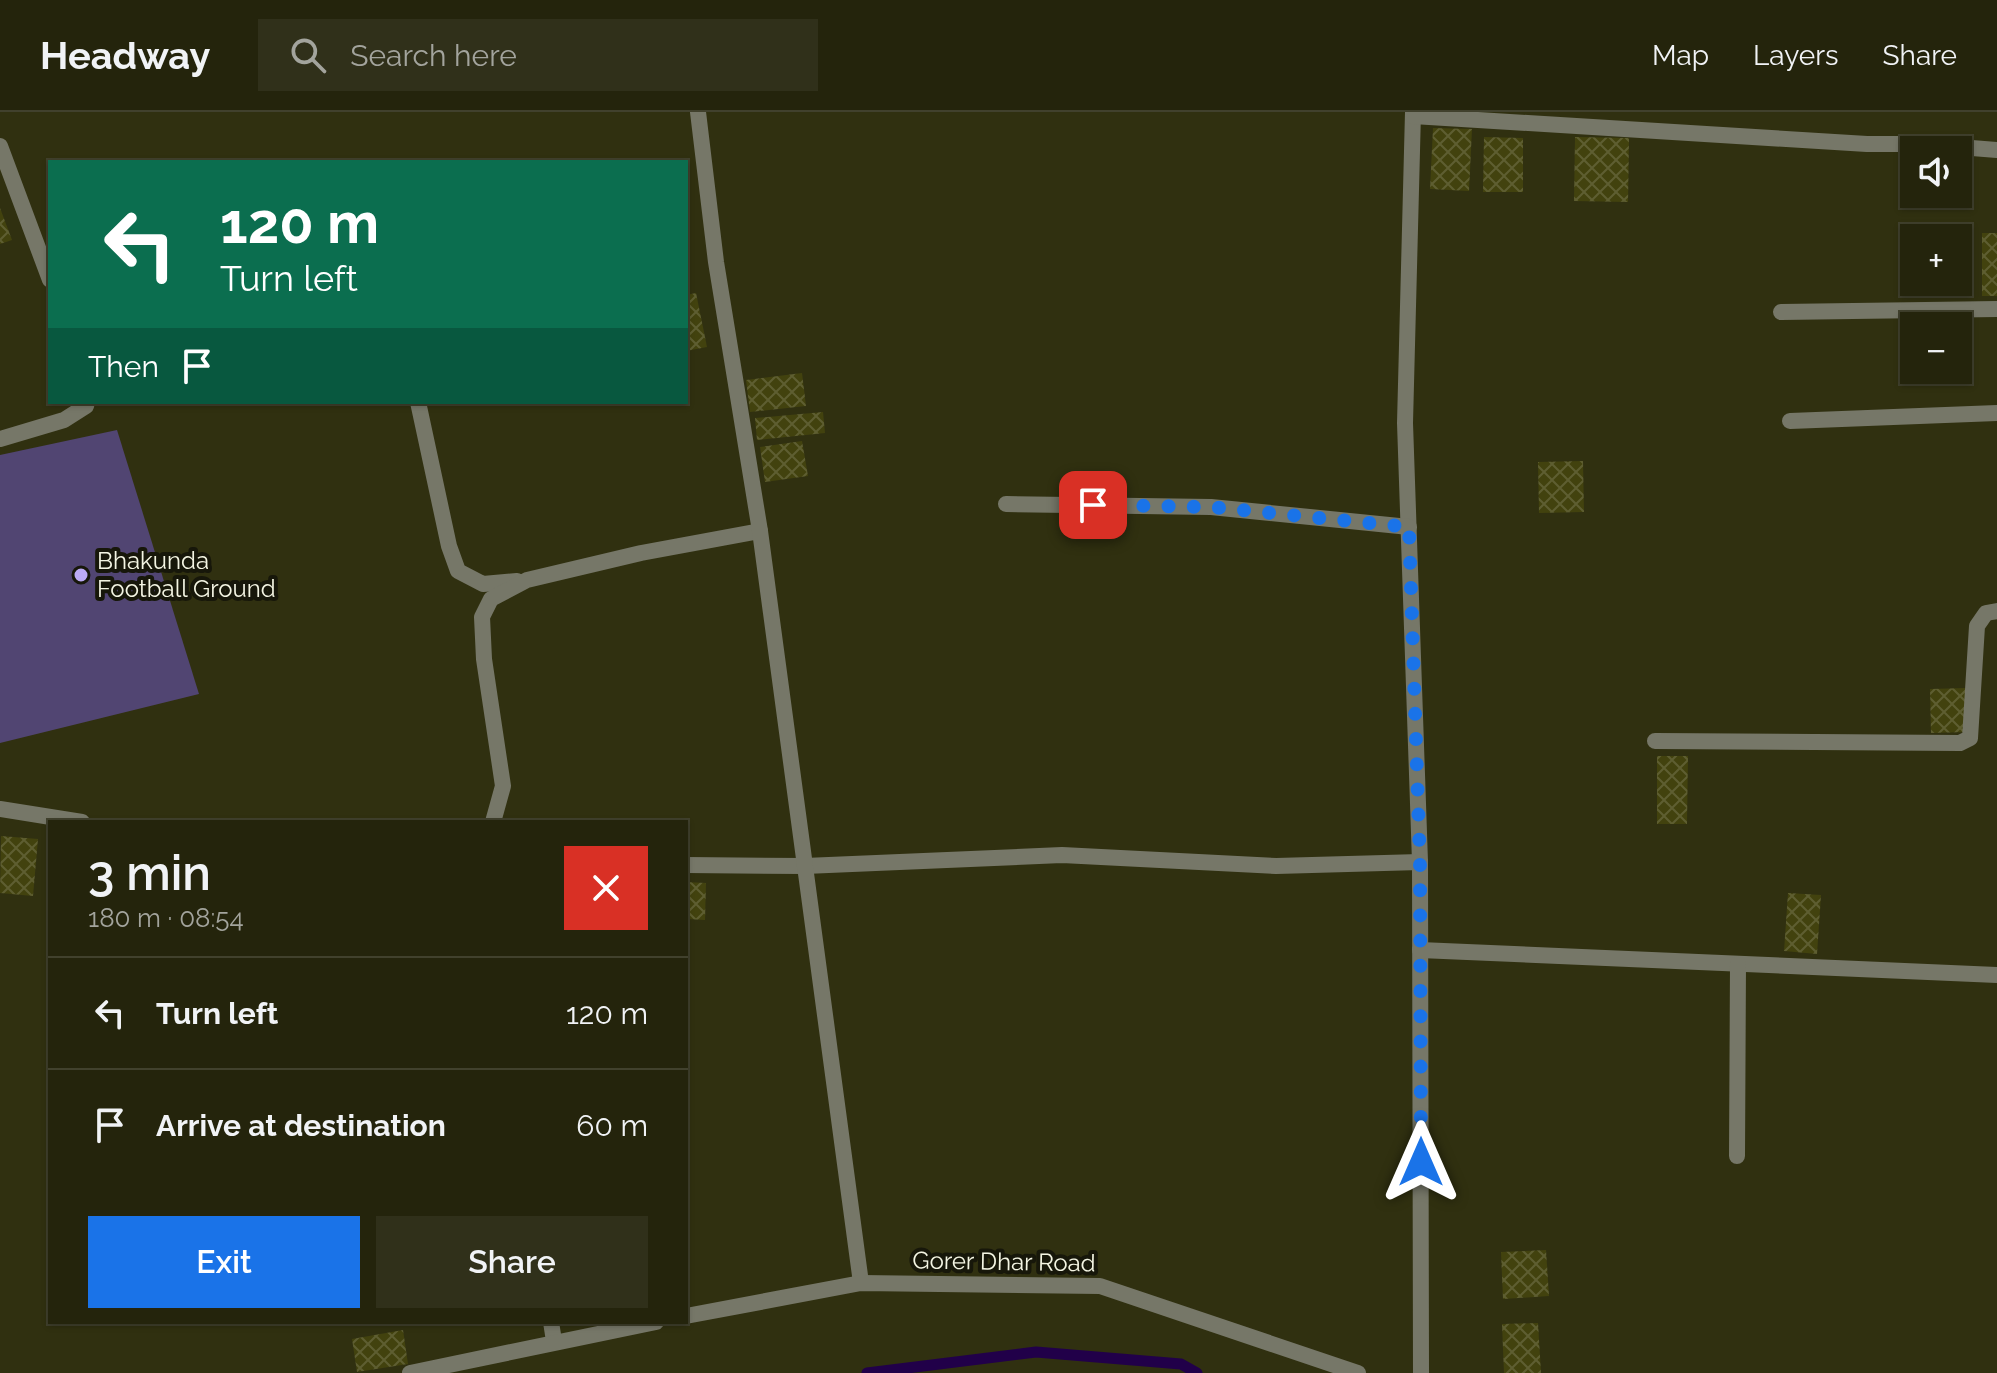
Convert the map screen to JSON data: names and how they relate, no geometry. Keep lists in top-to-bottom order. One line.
{"streets":{"street":["Gorer Dhar Road"]},"places":["Bhakunda Football Ground"],"page":{"header":"Headway","search":"Search here","nav":["Map","Layers","Share"],"map_buttons":["+","−"],"turn":["120 m","Turn left"],"then":"Then","heading":["3 min","180 m · 08:54"],"list":[{"name":"Turn left","value":"120 m"},{"name":"Arrive at destination","value":"60 m"}],"buttons":["Exit","Share"]}}
